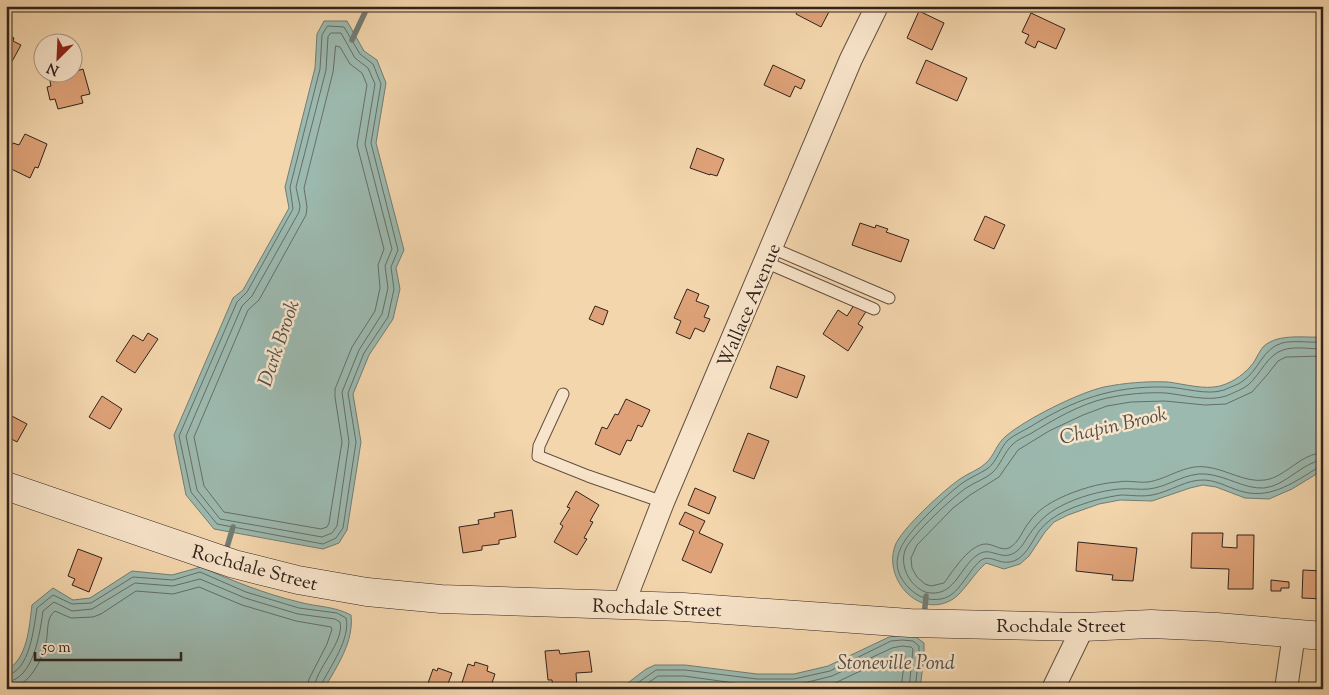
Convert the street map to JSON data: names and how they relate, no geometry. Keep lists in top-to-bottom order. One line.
{"streets":{"street":["Wallace Avenue","Rochdale Street"]},"crossings":[["Wallace Avenue","Rochdale Street"]],"water":["Dark Brook","Chapin Brook","Stoneville Pond"],"scale_bar":"50 m","north":"bottom left"}
